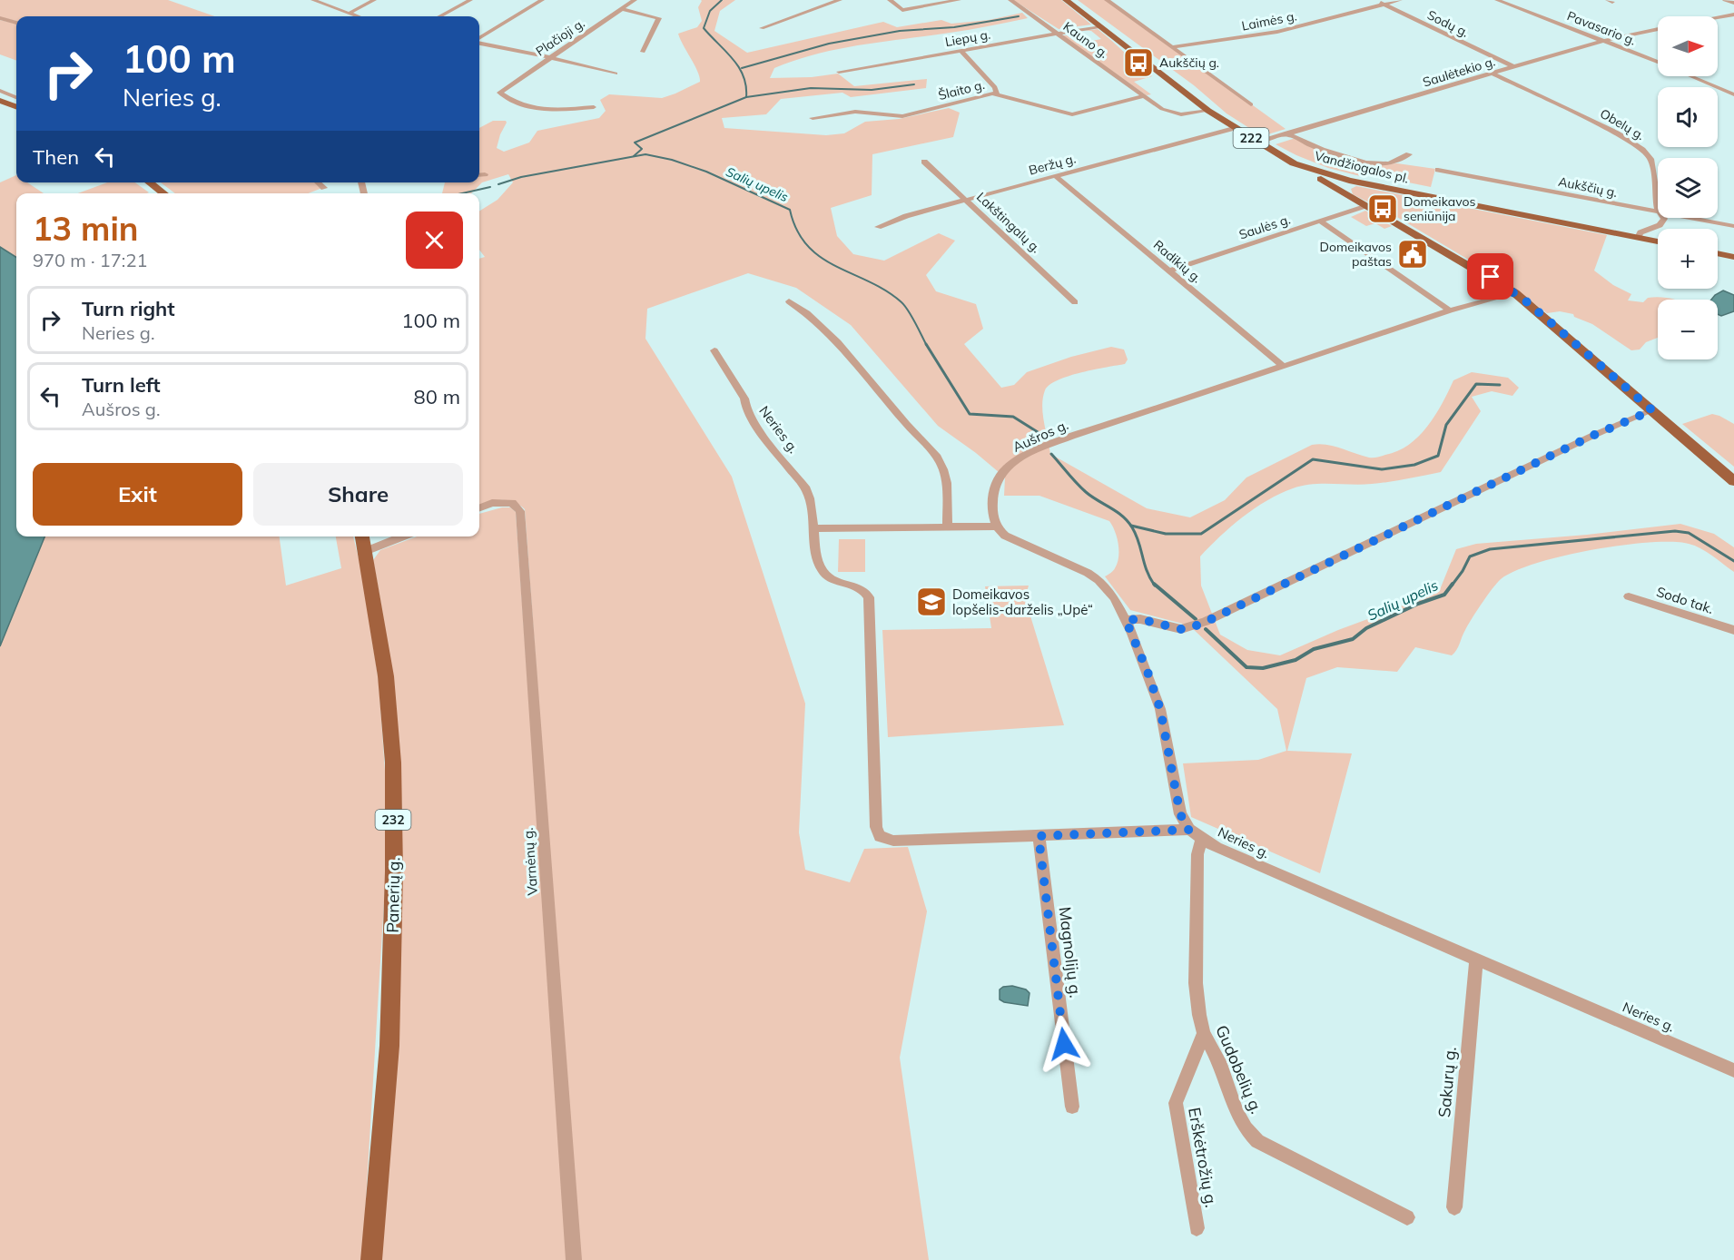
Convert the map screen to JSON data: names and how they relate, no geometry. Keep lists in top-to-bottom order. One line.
{"streets":{"main road":["222","Vandžiogalos pl.","232","Panerių g."],"street":["Laimės g.","Sodų g.","Pavasario g.","Plačioji g.","Liepų g.","Kauno g.","Saulėtekio g.","Šlaito g.","Obelų g.","Beržų g.","Aukščių g.","Lakštingalų g.","Saulės g.","Radikių g.","Neries g.","Aušros g.","Sodo tak.","Varnėnų g.","Magnolijų g.","Gudobelių g.","Sakurų g.","Erškėtrožių g."]},"crossings":[["Laimės g.","Sodų g."],["Sodų g.","Saulėtekio g."],["Pavasario g.","Saulėtekio g."],["Liepų g.","Kauno g."],["Liepų g.","Vandžiogalos pl."],["Kauno g.","Šlaito g."],["Kauno g.","Vandžiogalos pl."],["Saulėtekio g.","Obelų g."],["Saulėtekio g.","Vandžiogalos pl."],["Beržų g.","Vandžiogalos pl."],["Beržų g.","Lakštingalų g."],["Beržų g.","Radikių g."],["Saulės g.","Radikių g."],["Radikių g.","Aušros g."],["Neries g.","Magnolijų g."],["Neries g.","Gudobelių g."],["Neries g.","Sakurų g."],["Gudobelių g.","Erškėtrožių g."]],"water":["Salių upelis"],"places":{"bus stop":["Aukščių g.","Domeikavos seniūnija"],"public building":["Domeikavos paštas"],"school or university":["Domeikavos lopšelis-darželis „Upė“"]},"north":"right","page":{"map_buttons":["+","−"],"turn":["100 m","Neries g."],"then":"Then","heading":["13 min","970 m · 17:21"],"list":[{"name":"Turn right","note":"Neries g.","value":"100 m"},{"name":"Turn left","note":"Aušros g.","value":"80 m"}],"buttons":["Exit","Share"]}}
